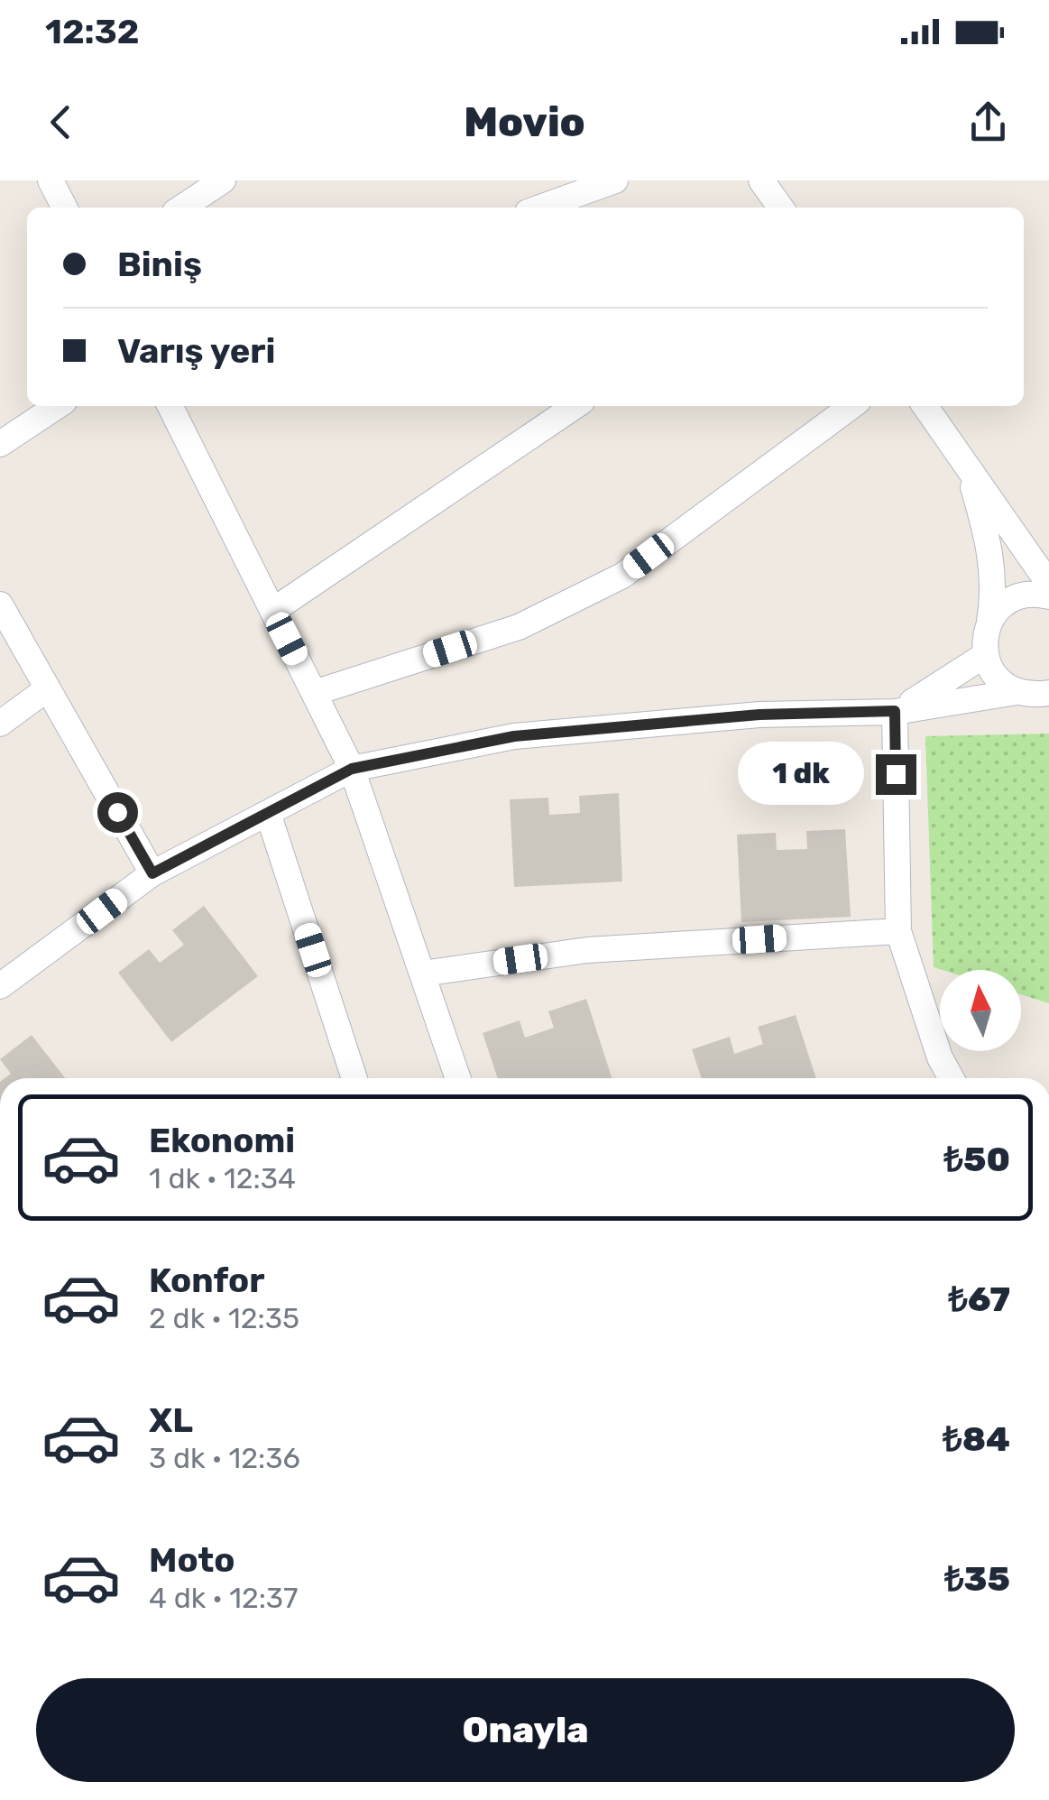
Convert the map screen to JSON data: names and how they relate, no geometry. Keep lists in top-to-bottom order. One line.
{"north":"top","page":{"status":"12:32","header":"Movio","banner":["Biniş","Varış yeri"],"bubble":"1 dk","list":[{"name":"Ekonomi","note":"1 dk · 12:34","value":"₺50"},{"name":"Konfor","note":"2 dk · 12:35","value":"₺67"},{"name":"XL","note":"3 dk · 12:36","value":"₺84"},{"name":"Moto","note":"4 dk · 12:37","value":"₺35"}],"buttons":"Onayla"}}
